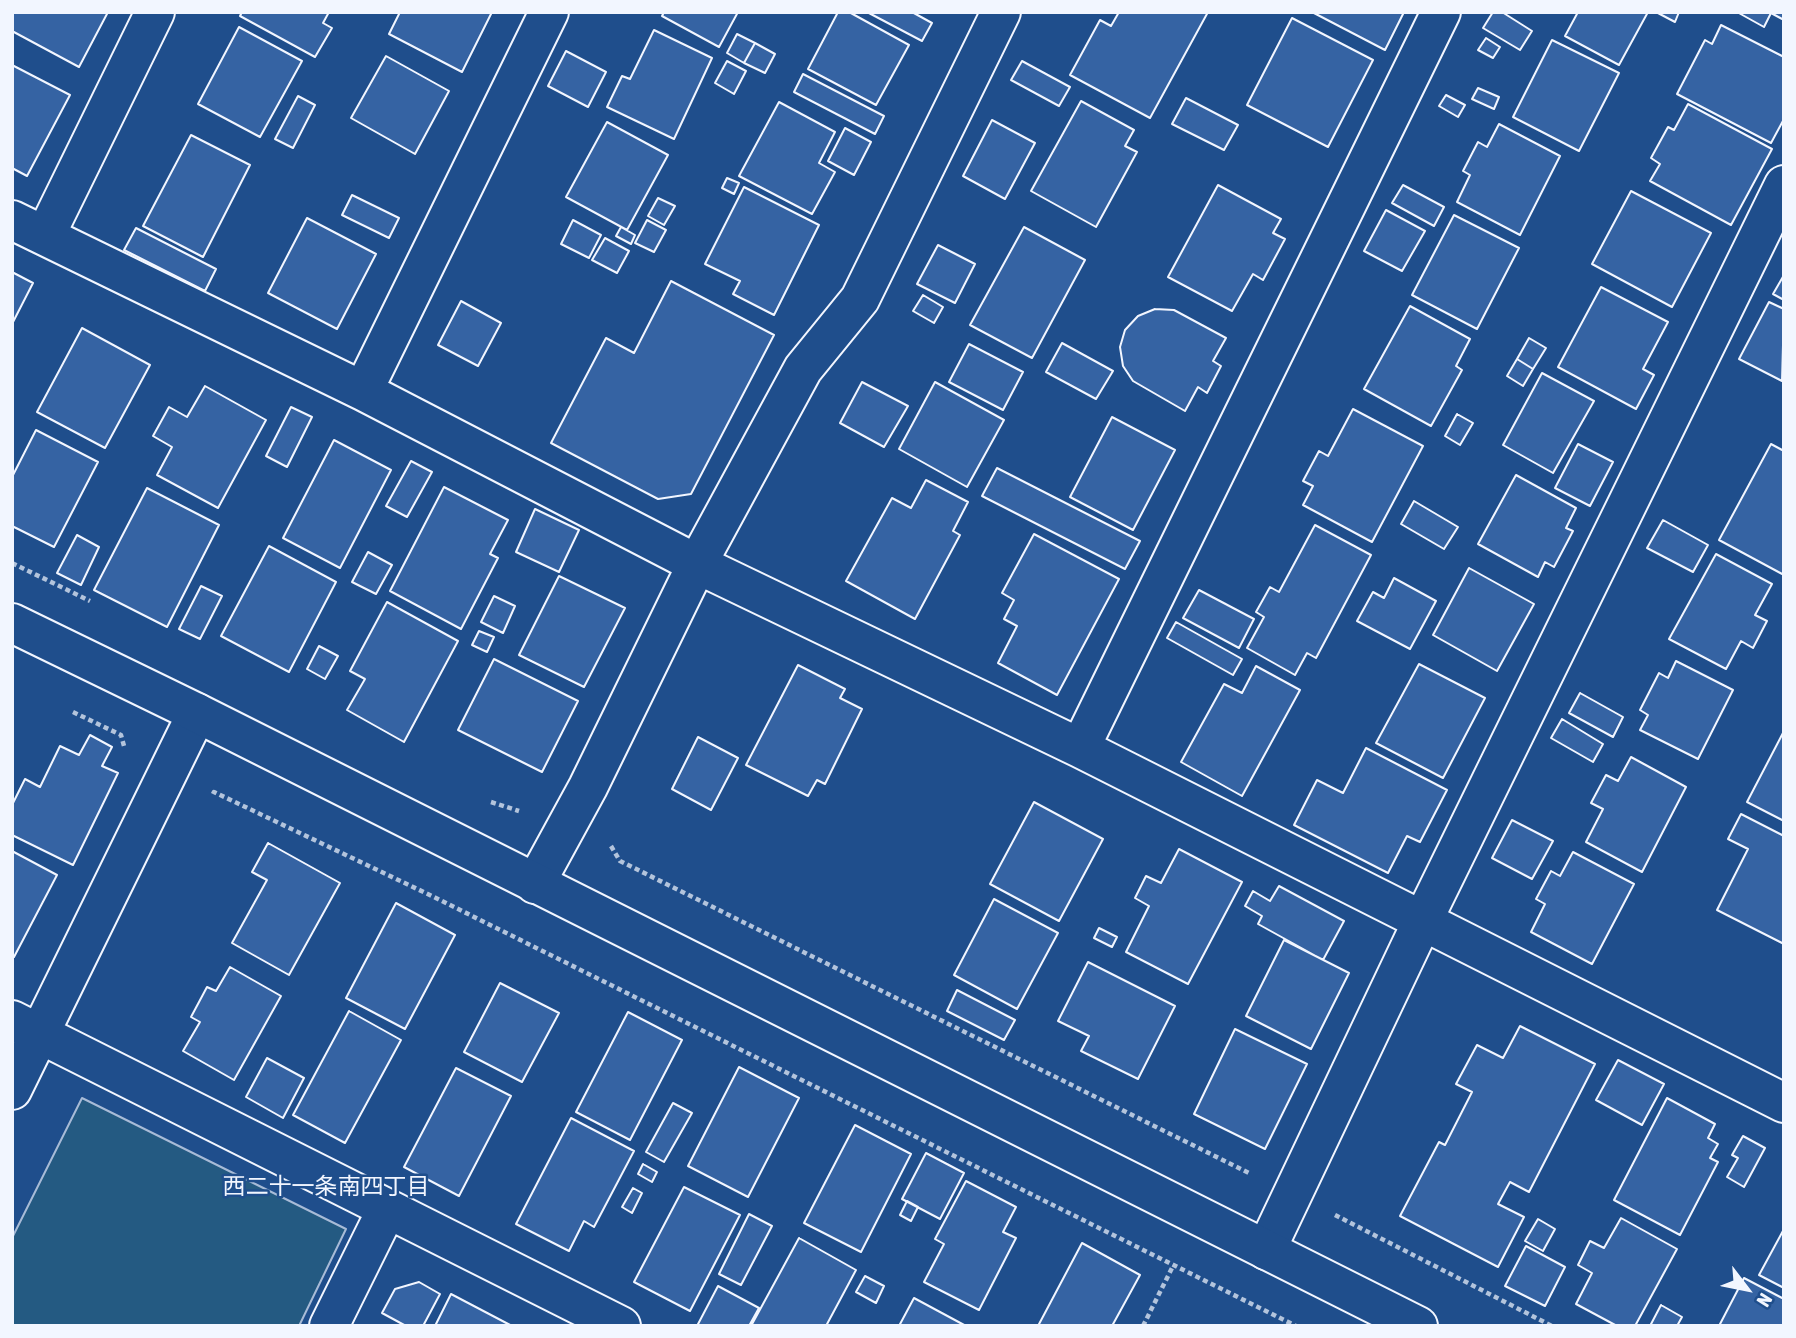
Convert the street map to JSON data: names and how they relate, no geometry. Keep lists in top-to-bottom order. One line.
{"districts":["西二十一条南四丁目"],"north":"bottom right"}
